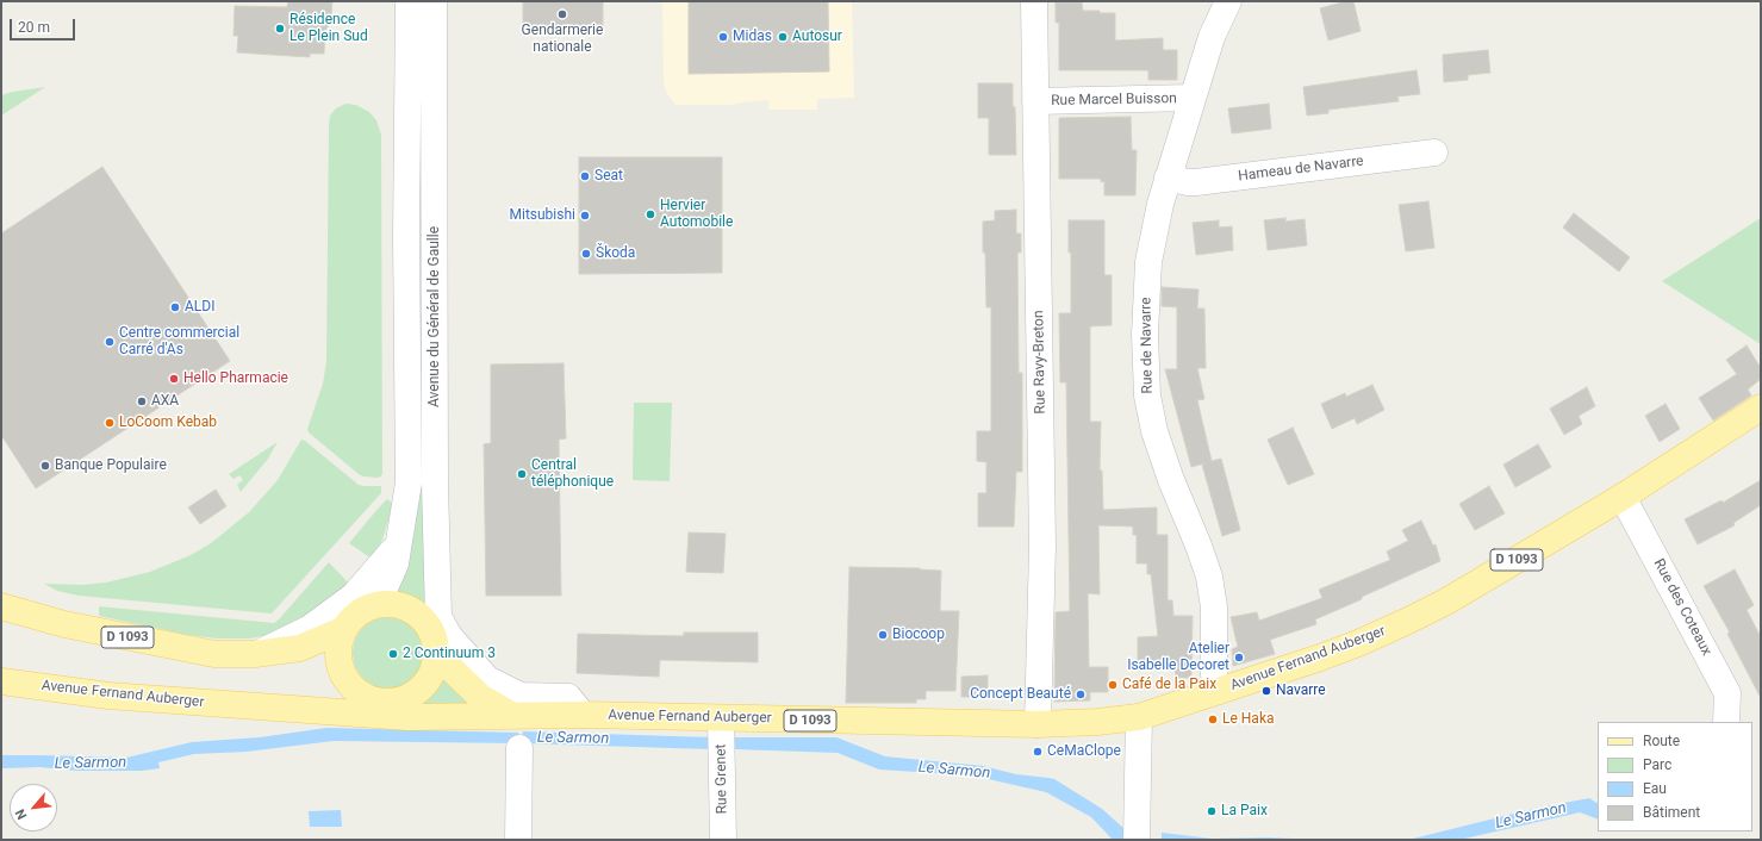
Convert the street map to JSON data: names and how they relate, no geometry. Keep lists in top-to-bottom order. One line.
{"streets":{"main road":["D 1093","Avenue Fernand Auberger"],"street":["Rue Marcel Buisson","Hameau de Navarre","Avenue du Général de Gaulle","Rue de Navarre","Rue Ravy-Breton","Rue des Coteaux","Rue Grenet"]},"crossings":[["Rue Marcel Buisson","Rue de Navarre"],["Rue Marcel Buisson","Rue Ravy-Breton"],["Hameau de Navarre","Rue de Navarre"],["Avenue du Général de Gaulle","D 1093"],["Avenue du Général de Gaulle","Avenue Fernand Auberger"],["Rue de Navarre","D 1093"],["Rue de Navarre","Avenue Fernand Auberger"],["Rue Ravy-Breton","D 1093"],["Rue Ravy-Breton","Avenue Fernand Auberger"],["D 1093","Avenue Fernand Auberger"],["Rue des Coteaux","Avenue Fernand Auberger"],["Avenue Fernand Auberger","Rue Grenet"]],"water":["Le Sarmon"],"places":["Gendarmerie nationale","Résidence Le Plein Sud","Midas","Autosur","Seat","Hervier Automobile","Mitsubishi","Škoda","ALDI","Centre commercial Carré d'As","Hello Pharmacie","AXA","LoCoom Kebab","Banque Populaire","Central téléphonique","Biocoop","2 Continuum 3","Atelier Isabelle Decoret","Café de la Paix","Navarre","Concept Beauté","Le Haka","CeMaClope","La Paix"],"legend":["Route","Parc","Eau","Bâtiment"],"scale_bar":"20 m","north":"bottom left"}
